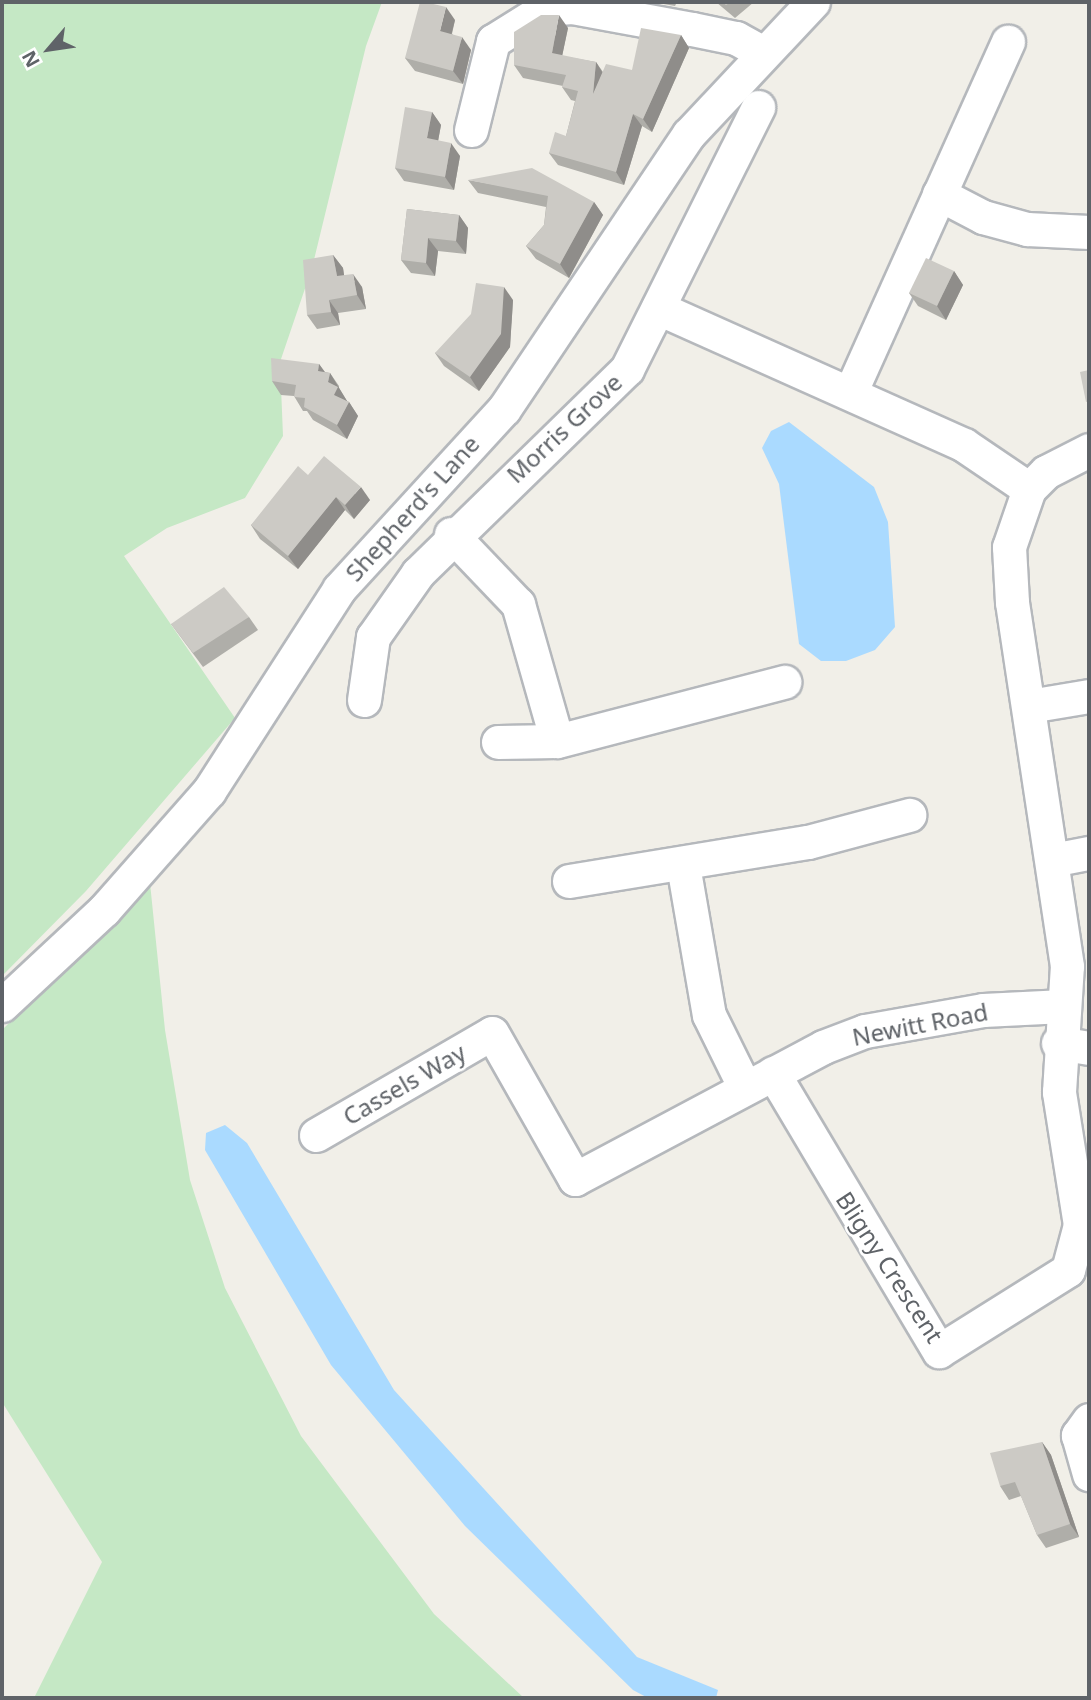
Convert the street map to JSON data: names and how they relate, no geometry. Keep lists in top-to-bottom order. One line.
{"streets":{"street":["Morris Grove","Shepherd's Lane","Newitt Road","Cassels Way","Bligny Crescent"]},"crossings":[["Newitt Road","Cassels Way"],["Newitt Road","Bligny Crescent"]],"north":"bottom left"}
